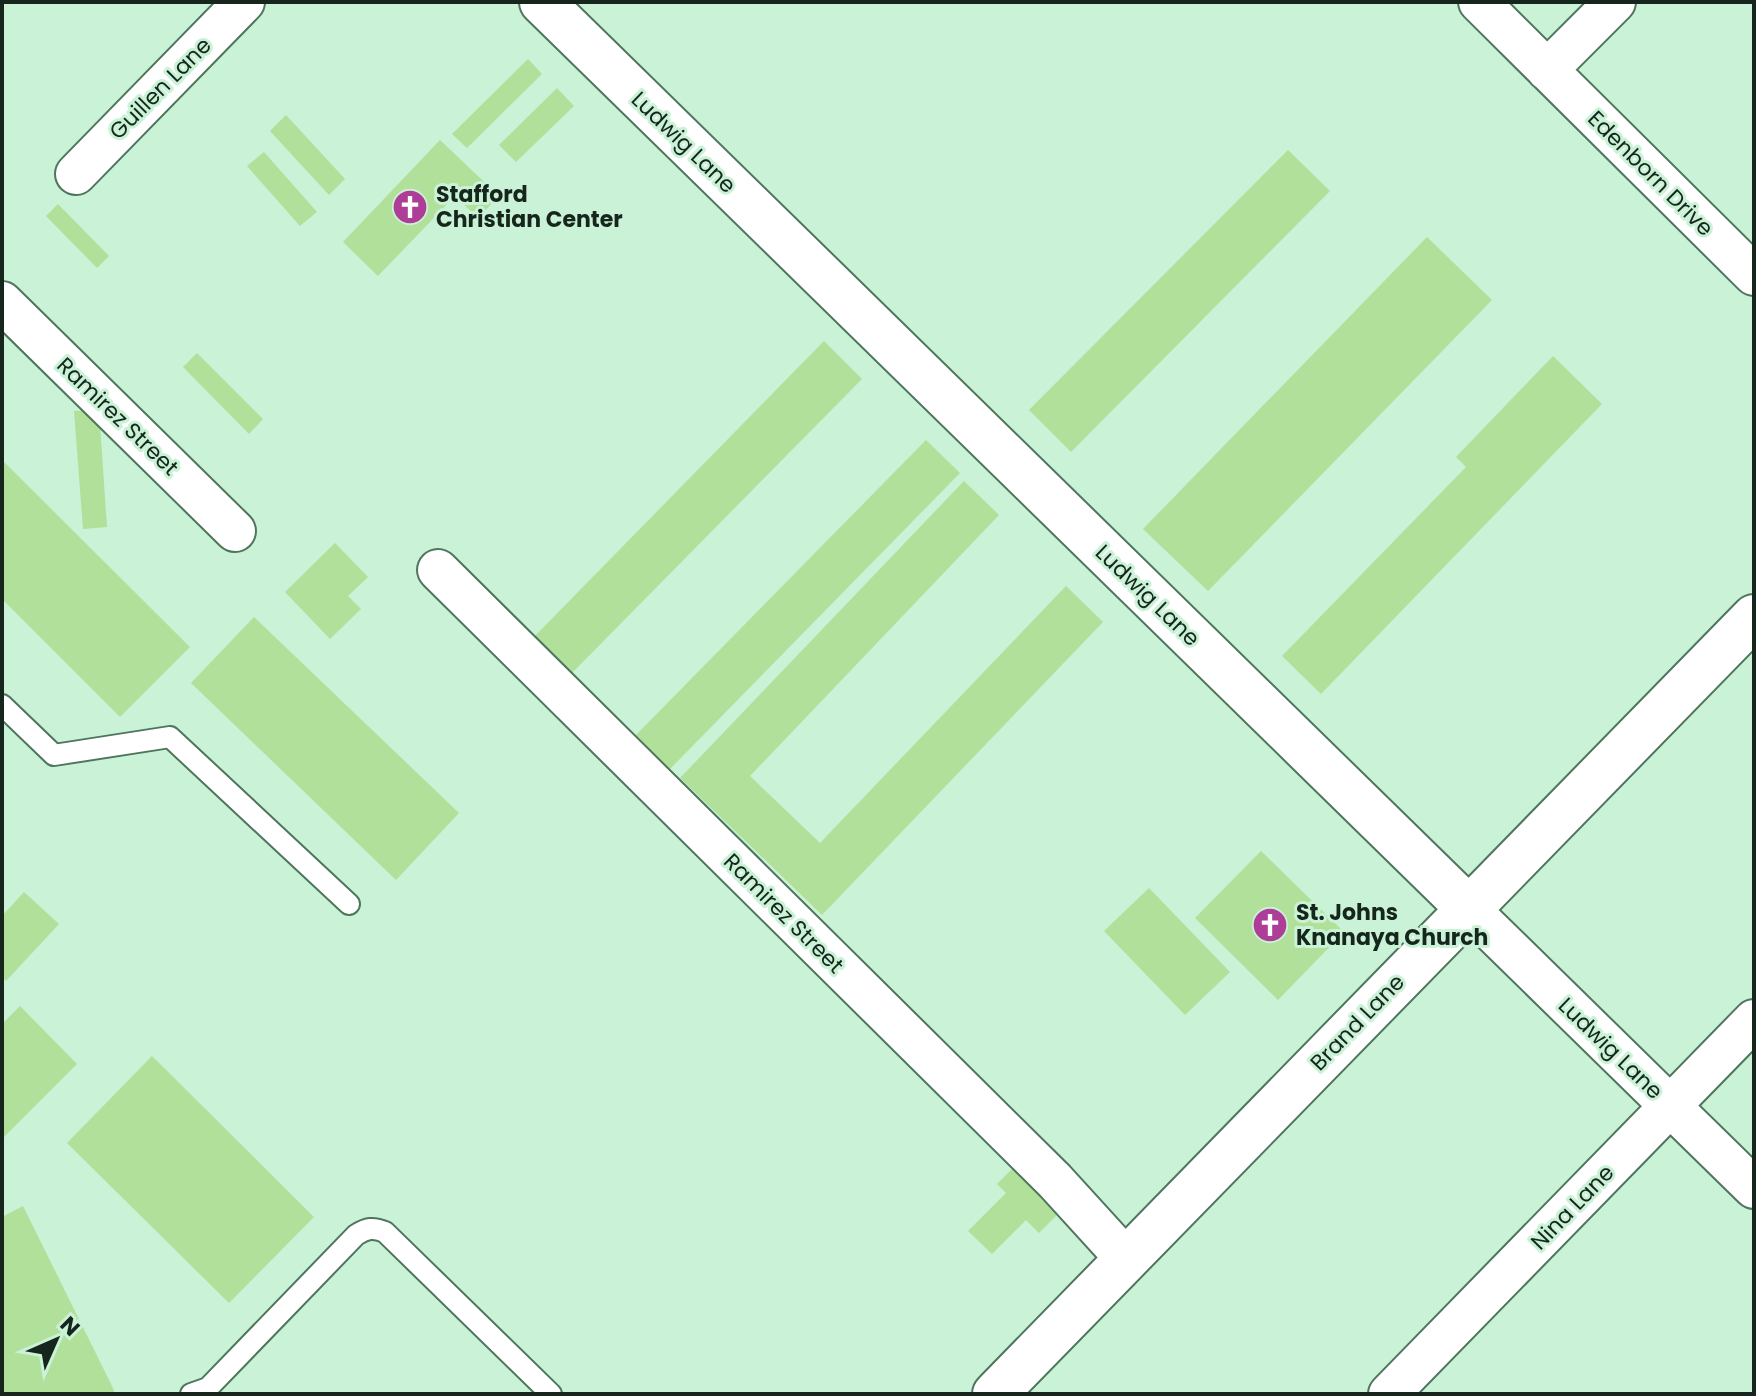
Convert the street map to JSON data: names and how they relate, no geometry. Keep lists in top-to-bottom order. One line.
{"streets":{"street":["Guillen Lane","Ludwig Lane","Edenborn Drive","Ramirez Street","Brand Lane","Nina Lane"]},"crossings":[["Ludwig Lane","Brand Lane"],["Ludwig Lane","Nina Lane"],["Ramirez Street","Brand Lane"]],"places":{"church":["Stafford Christian Center","St. Johns Knanaya Church"]},"north":"top right"}
